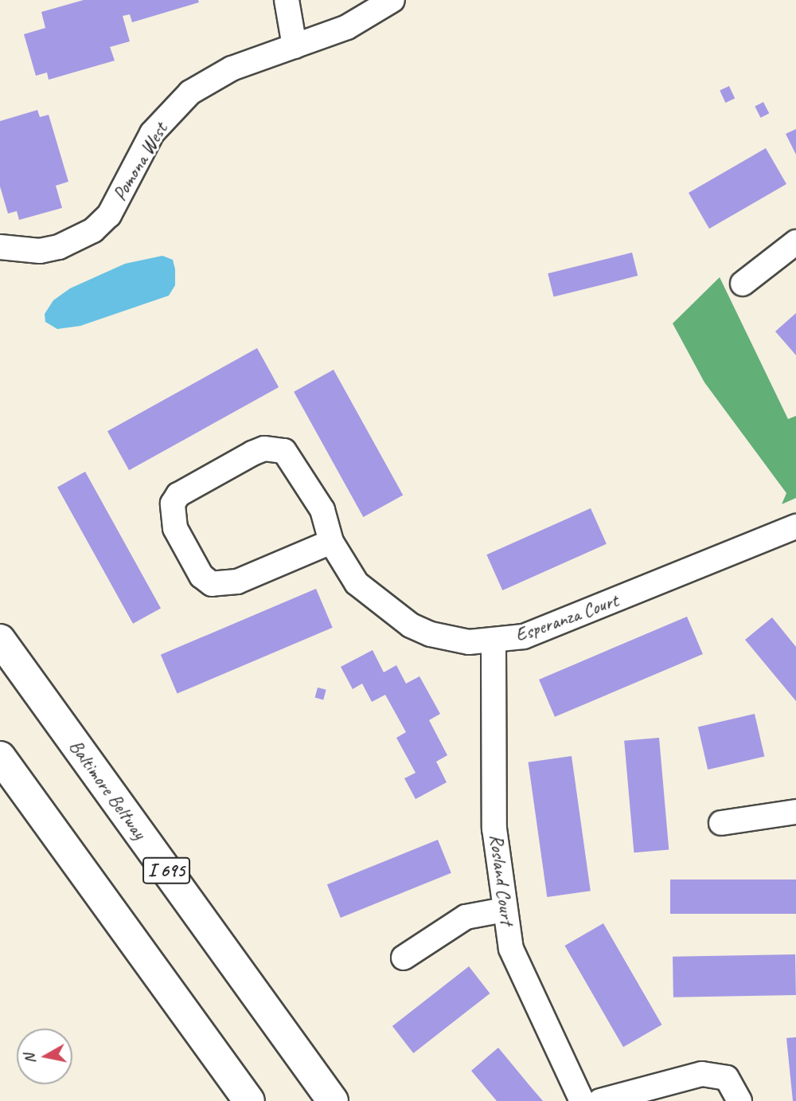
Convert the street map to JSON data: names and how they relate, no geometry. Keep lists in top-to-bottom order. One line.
{"streets":{"highway":["Baltimore Beltway","I 695"],"street":["Pomona West","Esperanza Court","Rosland Court"]},"crossings":[["Esperanza Court","Rosland Court"]],"north":"left"}
